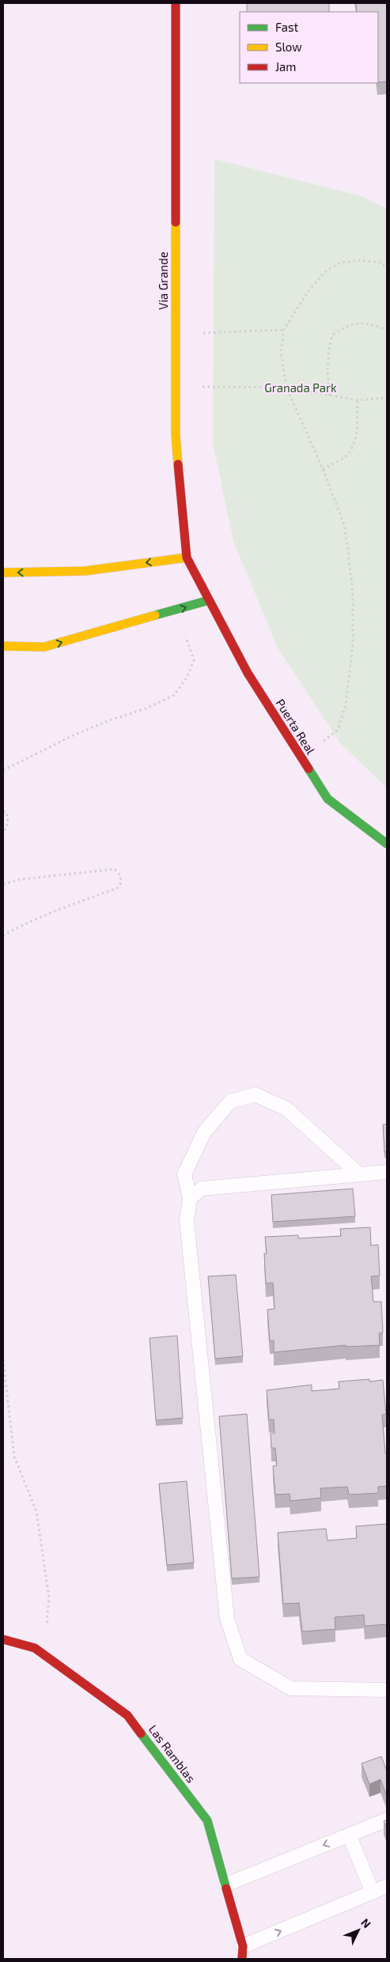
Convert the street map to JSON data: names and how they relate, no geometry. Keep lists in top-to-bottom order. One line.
{"streets":{"street":["Via Grande","Puerta Real","Las Ramblas"]},"crossings":[["Via Grande","Puerta Real"]],"parks":["Granada Park"],"legend":["Fast","Slow","Jam"],"north":"top right"}
